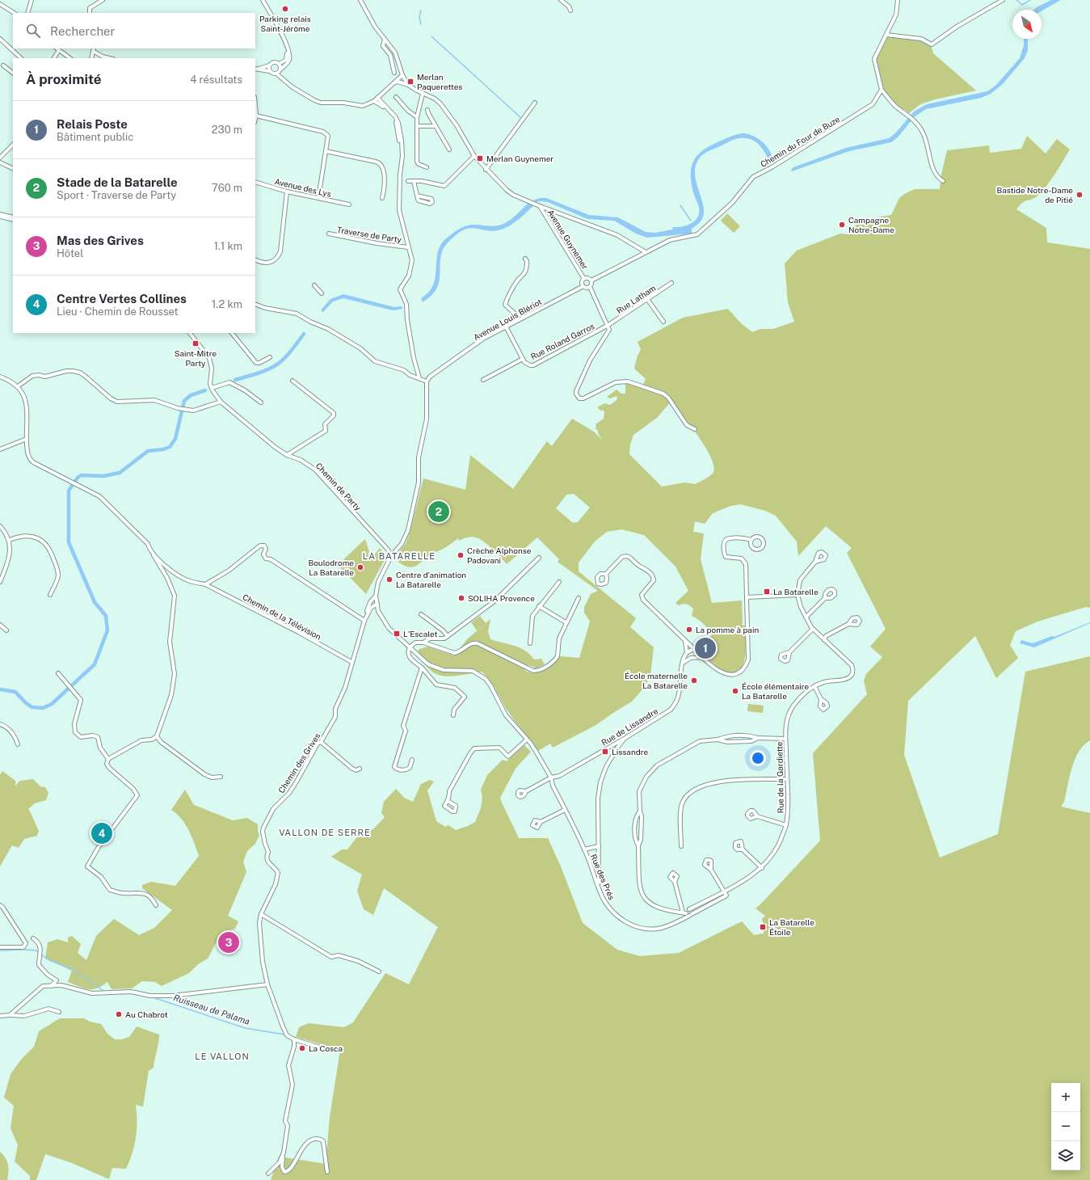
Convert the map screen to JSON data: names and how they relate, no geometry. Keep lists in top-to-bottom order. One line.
{"streets":{"street":["Chemin du Four de Buze","Avenue des Lys","Traverse de Party","Avenue Guynemer","Rue Latham","Avenue Louis Blériot","Rue Roland Garros","Chemin de Party","Chemin de la Télévision","Rue de Lissandre","Chemin des Grives","Rue de la Gardiette","Rue des Prés"]},"crossings":[["Avenue Guynemer","Avenue Louis Blériot"],["Rue Latham","Rue Roland Garros"],["Avenue Louis Blériot","Rue Roland Garros"],["Chemin de Party","Chemin des Grives"],["Chemin de la Télévision","Chemin des Grives"],["Rue de Lissandre","Rue des Prés"],["Chemin des Grives","Rue des Prés"],["Rue de la Gardiette","Rue des Prés"]],"districts":["LA BATARELLE","VALLON DE SERRE","LE VALLON"],"water":["Ruisseau de Palama"],"places":{"other":["Parking relais Saint-Jérôme","Bastide Notre-Dame de Pitié","Campagne Notre-Dame","Crèche Alphonse Padovani","Boulodrome La Batarelle","Centre d'animation La Batarelle","SOLIHA Provence","La pomme à pain","École maternelle La Batarelle","École élémentaire La Batarelle","Au Chabrot","La Cosca"],"transit":["Merlan Paquerettes","Merlan Guynemer","Saint-Mitre Party","La Batarelle","L'Escalet","Lissandre","La Batarelle Étoile"]},"north":"bottom right","page":{"search":"Rechercher","heading":["À proximité","4 résultats"],"list":[{"mark":"1","name":"Relais Poste","note":"Bâtiment public","value":"230 m"},{"mark":"2","name":"Stade de la Batarelle","note":"Sport · Traverse de Party","value":"760 m"},{"mark":"3","name":"Mas des Grives","note":"Hôtel","value":"1.1 km"},{"mark":"4","name":"Centre Vertes Collines","note":"Lieu · Chemin de Rousset","value":"1.2 km"}],"pins":["2","1","4","3"],"map_buttons":["+","−"]}}
